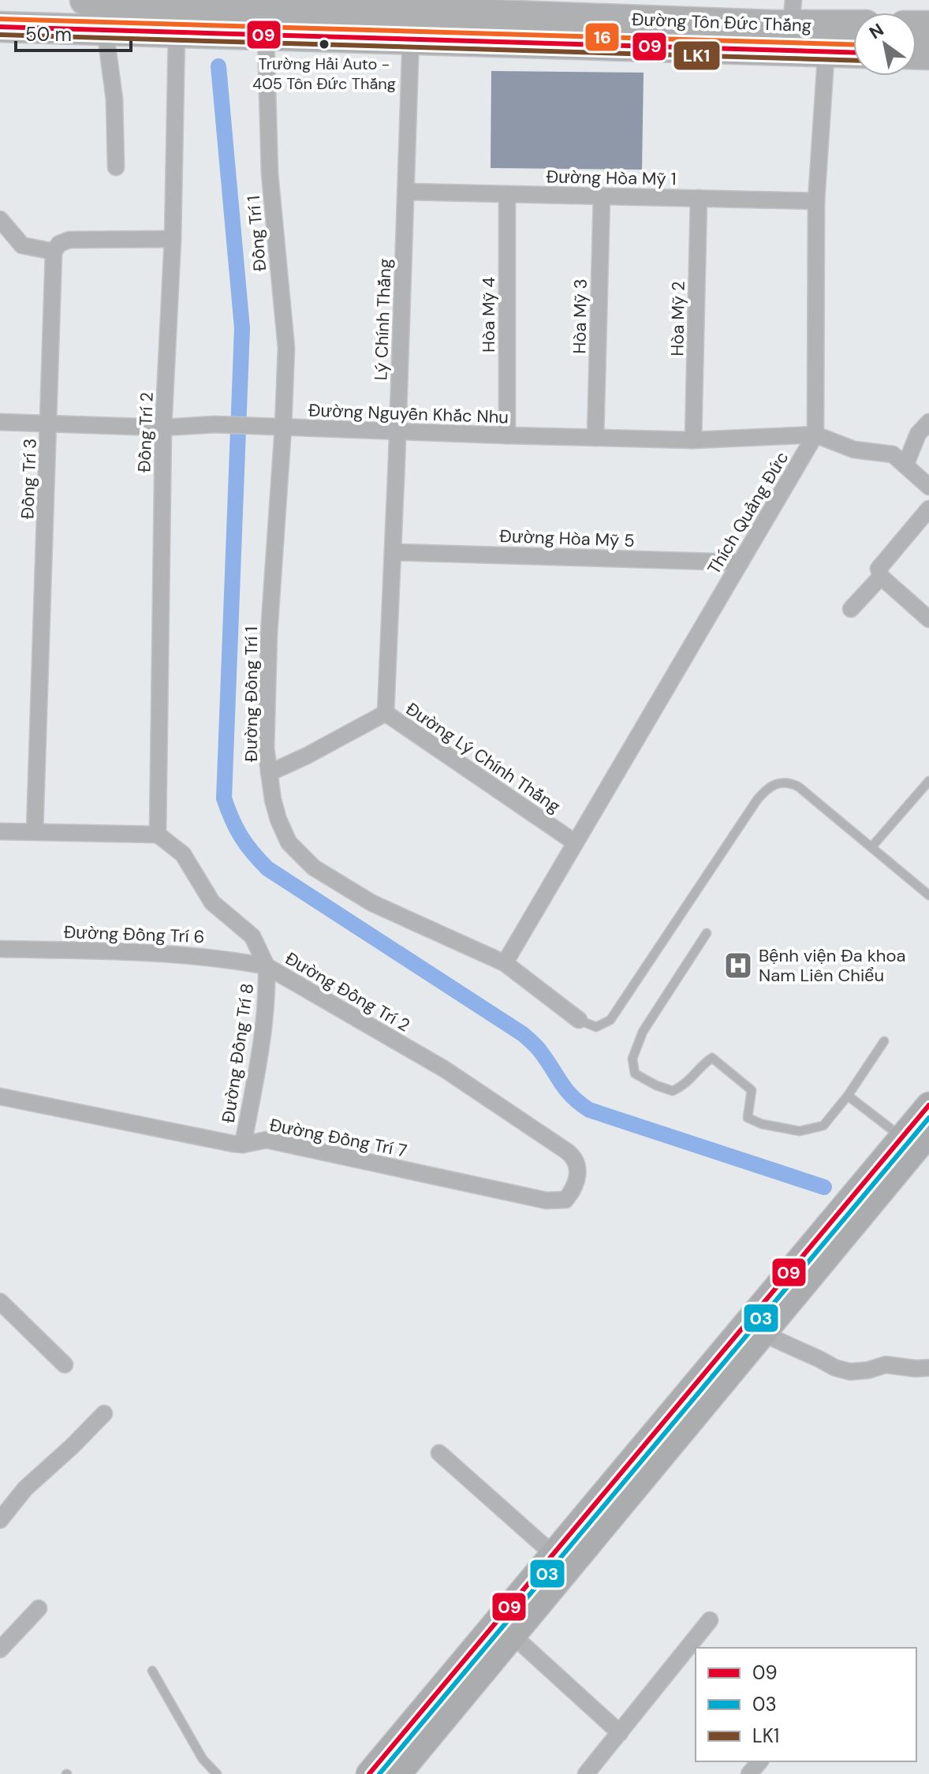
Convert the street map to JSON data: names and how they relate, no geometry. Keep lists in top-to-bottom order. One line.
{"streets":{"highway":["Đường Tôn Đức Thắng"],"street":["Đường Hòa Mỹ 1","Đồng Trí 1","Hòa Mỹ 4","Hòa Mỹ 3","Hòa Mỹ 2","Lý Chính Thắng","Đường Nguyễn Khắc Nhu","Đồng Trí 2","Đồng Trí 3","Thích Quảng Đức","Đường Hòa Mỹ 5","Đường Đồng Trí 1","Đường Lý Chính Thắng","Đường Đồng Trí 6","Đường Đồng Trí 2","Đường Đồng Trí 8","Đường Đồng Trí 7"]},"crossings":[["Đường Tôn Đức Thắng","Đồng Trí 1"],["Đường Tôn Đức Thắng","Lý Chính Thắng"],["Đường Tôn Đức Thắng","Đồng Trí 2"],["Đường Hòa Mỹ 1","Hòa Mỹ 4"],["Đường Hòa Mỹ 1","Hòa Mỹ 3"],["Đường Hòa Mỹ 1","Hòa Mỹ 2"],["Đường Hòa Mỹ 1","Lý Chính Thắng"],["Đồng Trí 1","Đường Nguyễn Khắc Nhu"],["Đồng Trí 1","Đường Đồng Trí 1"],["Hòa Mỹ 4","Đường Nguyễn Khắc Nhu"],["Hòa Mỹ 3","Đường Nguyễn Khắc Nhu"],["Hòa Mỹ 2","Đường Nguyễn Khắc Nhu"],["Lý Chính Thắng","Đường Nguyễn Khắc Nhu"],["Lý Chính Thắng","Đường Hòa Mỹ 5"],["Lý Chính Thắng","Đường Lý Chính Thắng"],["Đường Nguyễn Khắc Nhu","Đồng Trí 2"],["Đường Nguyễn Khắc Nhu","Đồng Trí 3"],["Đường Nguyễn Khắc Nhu","Thích Quảng Đức"],["Đường Nguyễn Khắc Nhu","Đường Đồng Trí 1"],["Đồng Trí 2","Đường Đồng Trí 2"],["Thích Quảng Đức","Đường Hòa Mỹ 5"],["Thích Quảng Đức","Đường Đồng Trí 1"],["Thích Quảng Đức","Đường Lý Chính Thắng"],["Đường Đồng Trí 1","Đường Lý Chính Thắng"],["Đường Đồng Trí 6","Đường Đồng Trí 2"],["Đường Đồng Trí 6","Đường Đồng Trí 8"],["Đường Đồng Trí 2","Đường Đồng Trí 8"],["Đường Đồng Trí 2","Đường Đồng Trí 7"],["Đường Đồng Trí 8","Đường Đồng Trí 7"]],"places":{"other":["Trường Hải Auto - 405 Tôn Đức Thắng"],"hospital":["Bệnh viện Đa khoa Nam Liên Chiểu"]},"lines":["transit line 16","transit line 09","transit line LK1","transit line 03"],"legend":["09","03","LK1"],"scale_bar":"50 m","north":"top left"}
